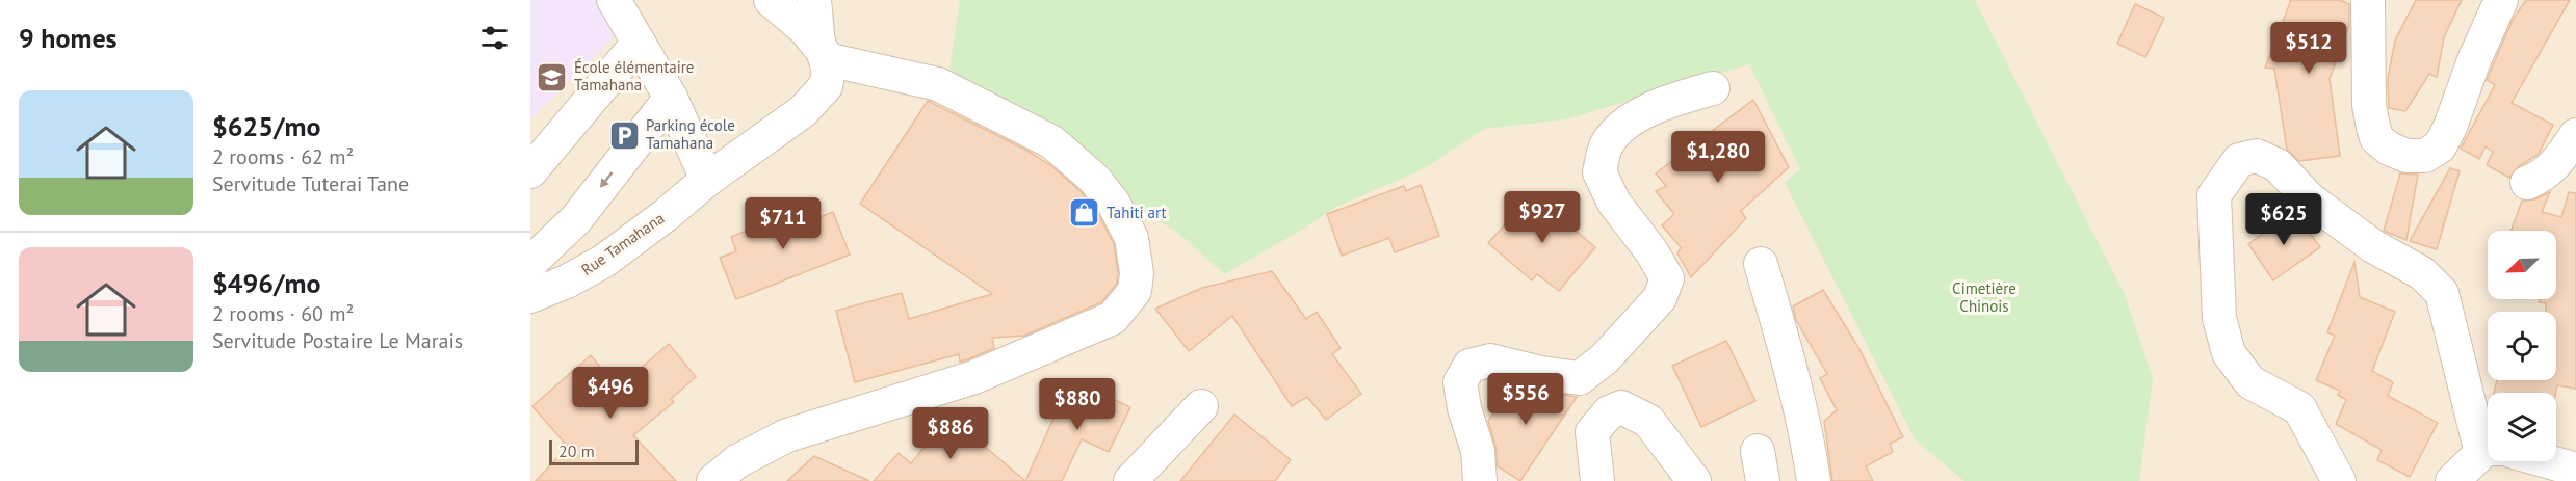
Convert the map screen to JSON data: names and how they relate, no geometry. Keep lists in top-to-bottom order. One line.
{"streets":{"street":["Rue Tamahana"]},"parks":["Cimetière Chinois"],"places":{"school or university":["École élémentaire Tamahana"],"parking":["Parking école Tamahana"],"shop":["Tahiti art"]},"scale_bar":"20 m","north":"bottom left","page":{"heading":"9 homes","price":["$512","$1,280","$927","$625","$711","$496","$556","$880","$886"],"list":[{"name":"$625/mo","note":"2 rooms · 62 m² · Servitude Tuterai Tane"},{"name":"$496/mo","note":"2 rooms · 60 m² · Servitude Postaire Le Marais"}],"scale":"20 m"}}
